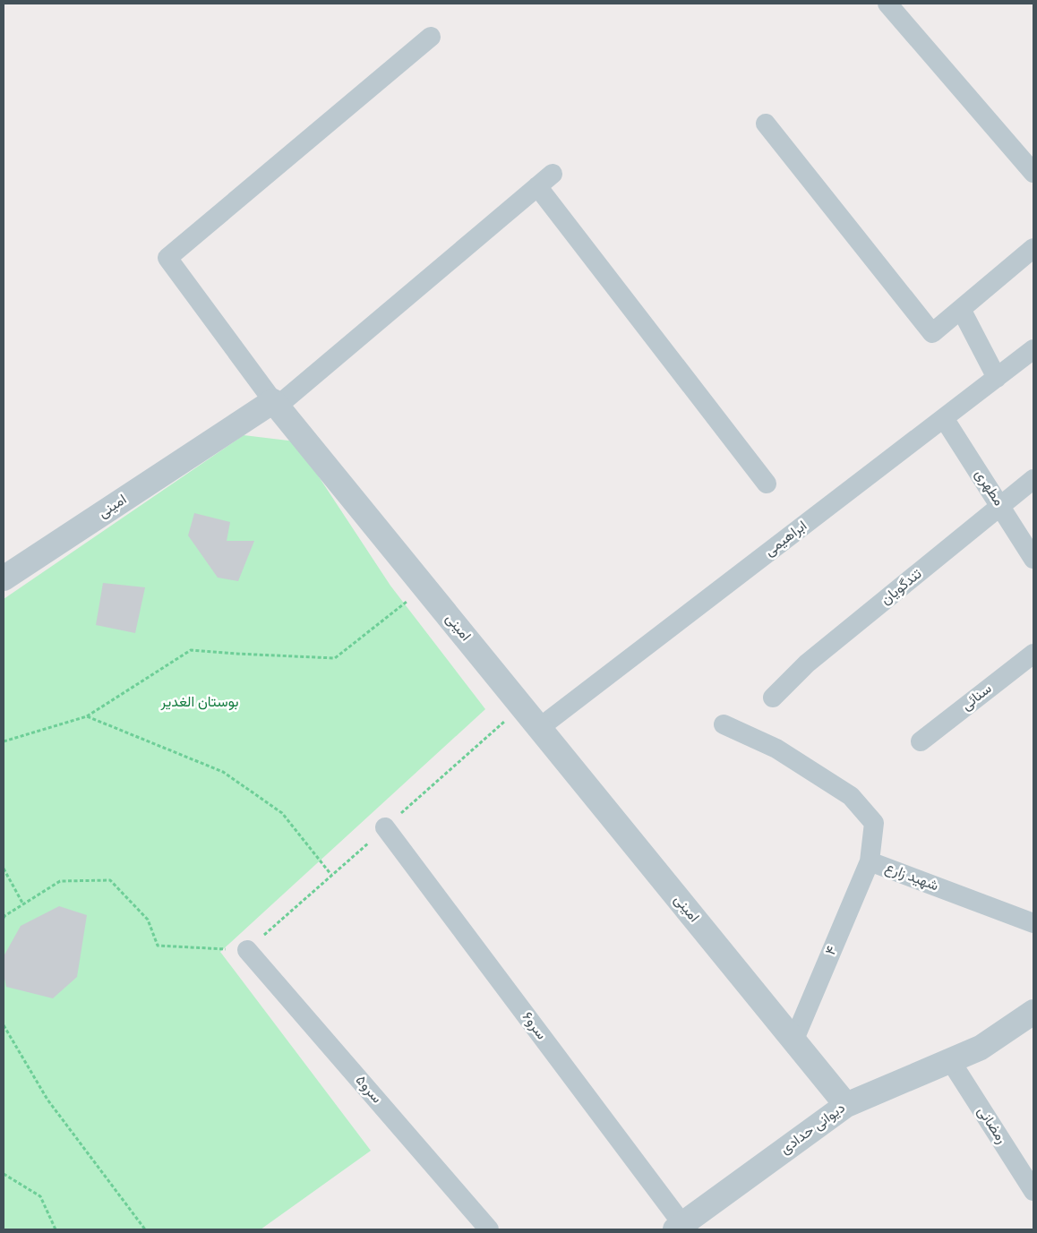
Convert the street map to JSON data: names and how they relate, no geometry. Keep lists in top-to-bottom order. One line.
{"streets":{"street":["مطهری","امینی","ابراهیمی","تندگویان","سنائی","شهید زارع","۴","سرو۶","سرو۵","رمضانی","دیوانی حدادی"]},"crossings":[["مطهری","ابراهیمی"],["مطهری","تندگویان"],["امینی","ابراهیمی"],["امینی","۴"],["امینی","دیوانی حدادی"],["شهید زارع","۴"],["سرو۶","دیوانی حدادی"],["رمضانی","دیوانی حدادی"]],"parks":["بوستان الغدیر"]}
